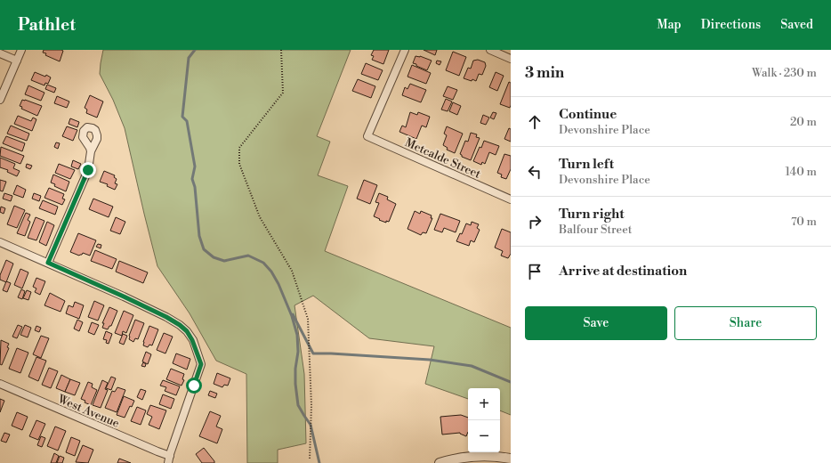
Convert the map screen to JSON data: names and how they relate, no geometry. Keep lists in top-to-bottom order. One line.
{"streets":{"street":["Metcalde Street","West Avenue"]},"page":{"header":"Pathlet","nav":["Map","Directions","Saved"],"heading":["3 min","Walk · 230 m"],"list":[["Continue","Devonshire Place","20 m"],["Turn left","Devonshire Place","140 m"],["Turn right","Balfour Street","70 m"],"Arrive at destination"],"buttons":["Save","Share"],"map_buttons":["+","−"]}}
